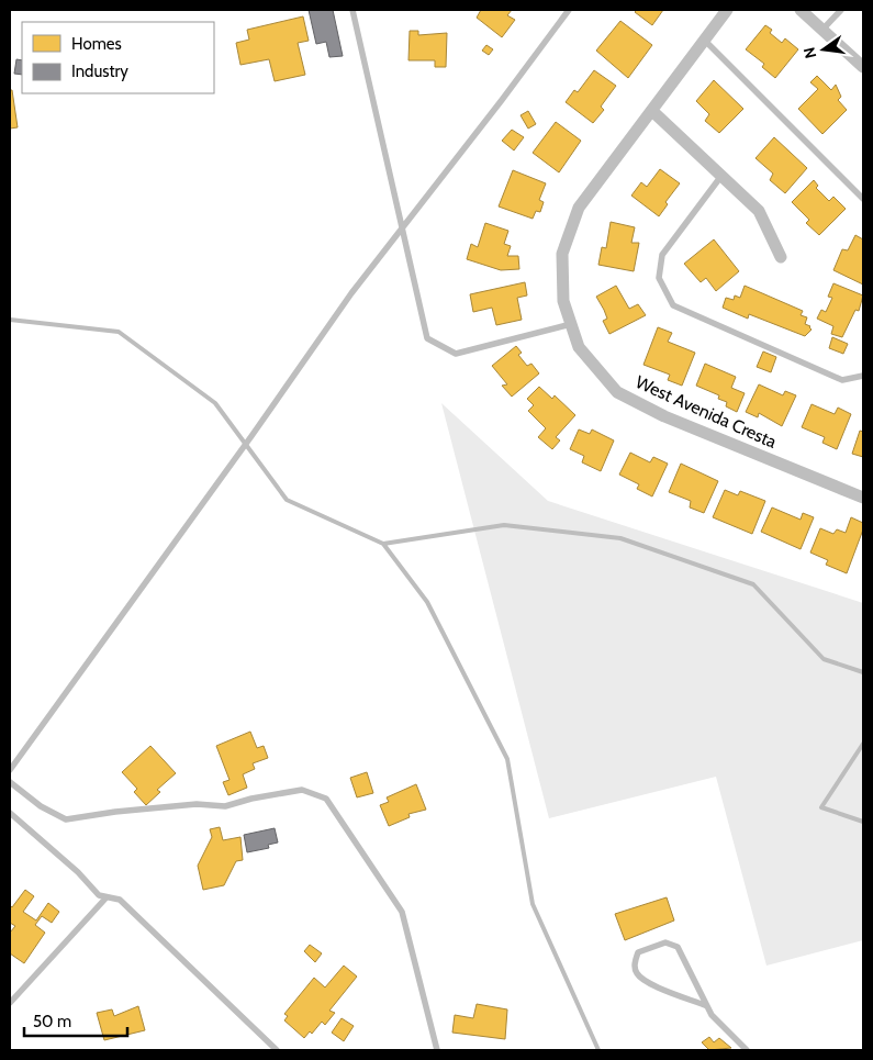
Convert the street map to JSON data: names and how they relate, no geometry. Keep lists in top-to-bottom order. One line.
{"streets":{"street":["West Avenida Cresta"]},"legend":["Homes","Industry"],"scale_bar":"50 m","north":"left"}
